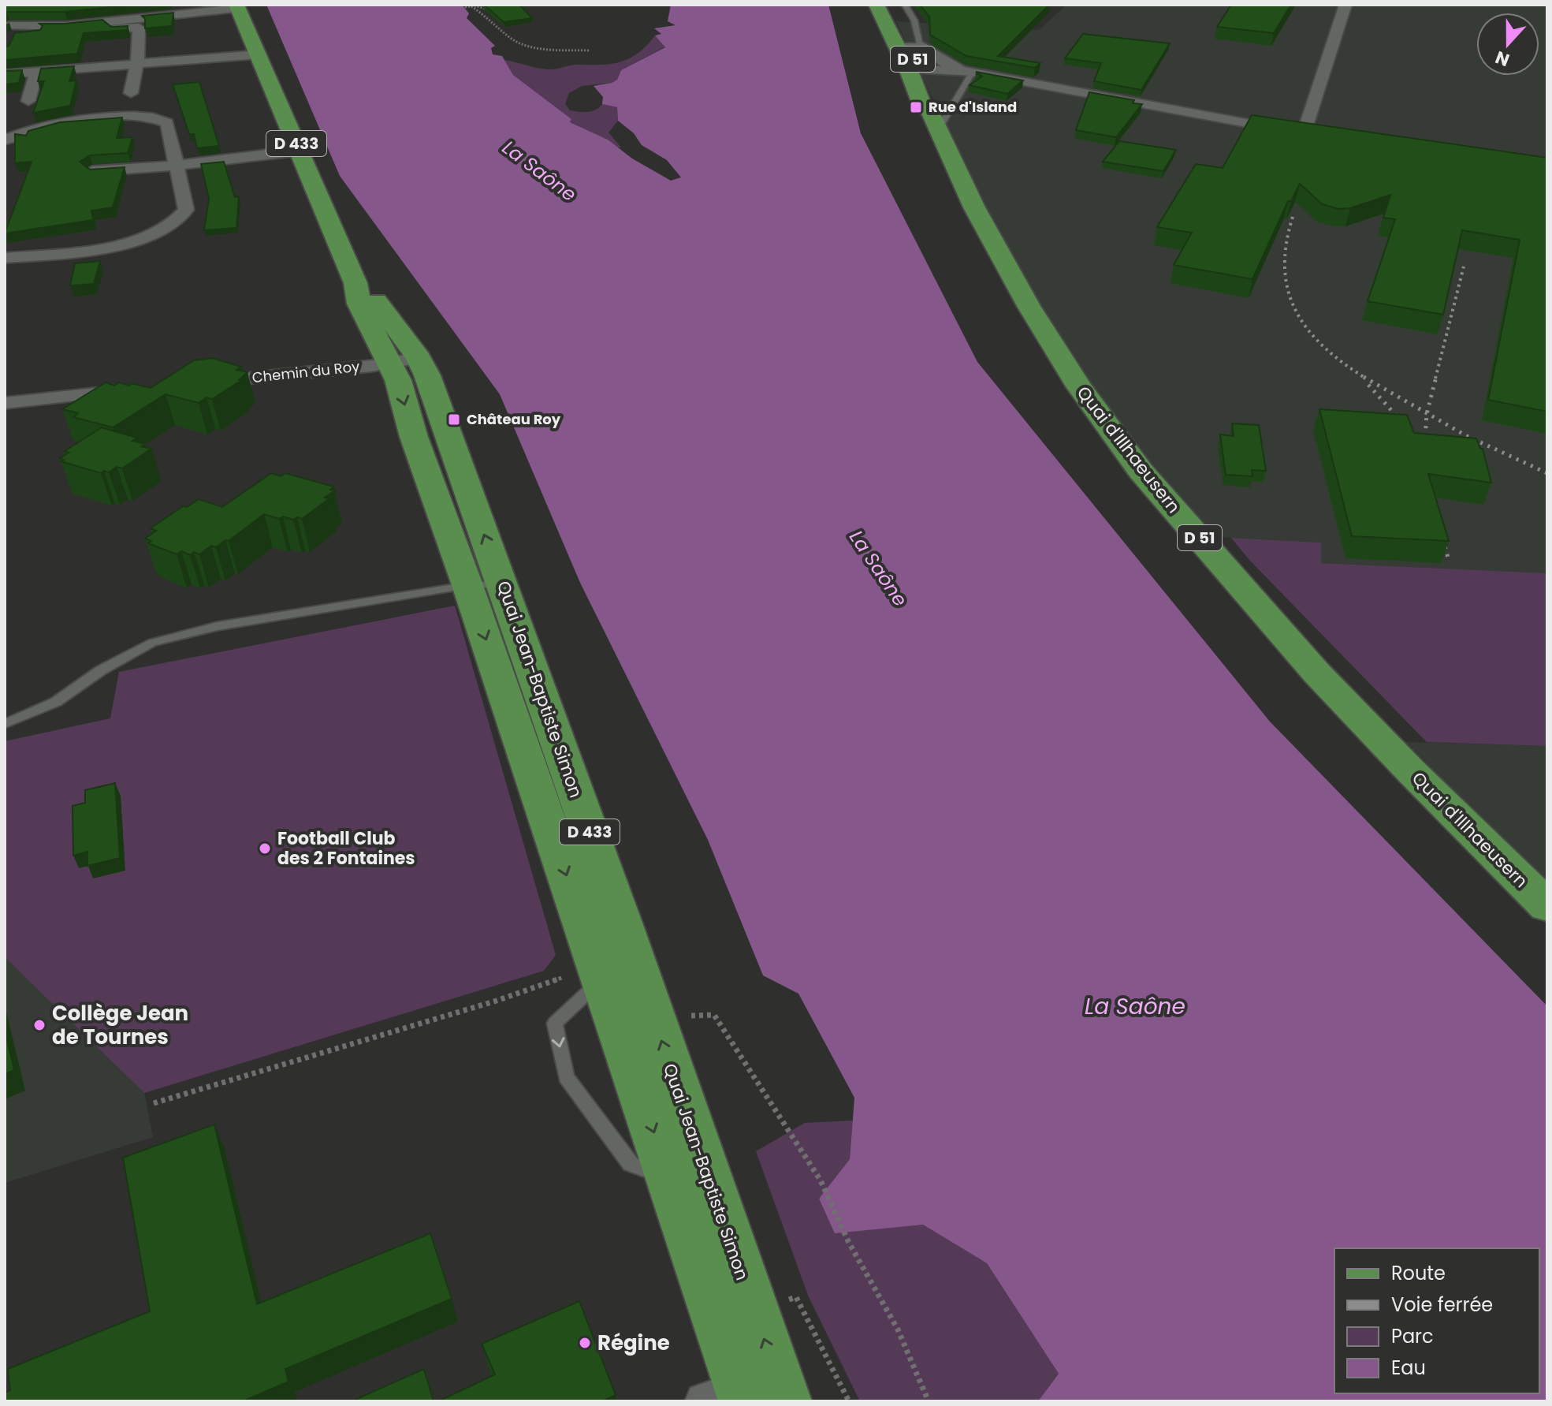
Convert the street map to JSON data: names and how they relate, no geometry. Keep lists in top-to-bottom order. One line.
{"streets":{"main road":["D 51","D 433","Quai d'Illhaeusern","Quai Jean-Baptiste Simon"],"street":["Chemin du Roy"]},"crossings":[["Chemin du Roy","Quai Jean-Baptiste Simon"]],"water":["La Saône"],"places":{"transit":["Rue d'Island","Château Roy"],"other":["Football Club des 2 Fontaines","Collège Jean de Tournes","Régine"]},"legend":["Route","Voie ferrée","Parc","Eau"],"north":"bottom"}
